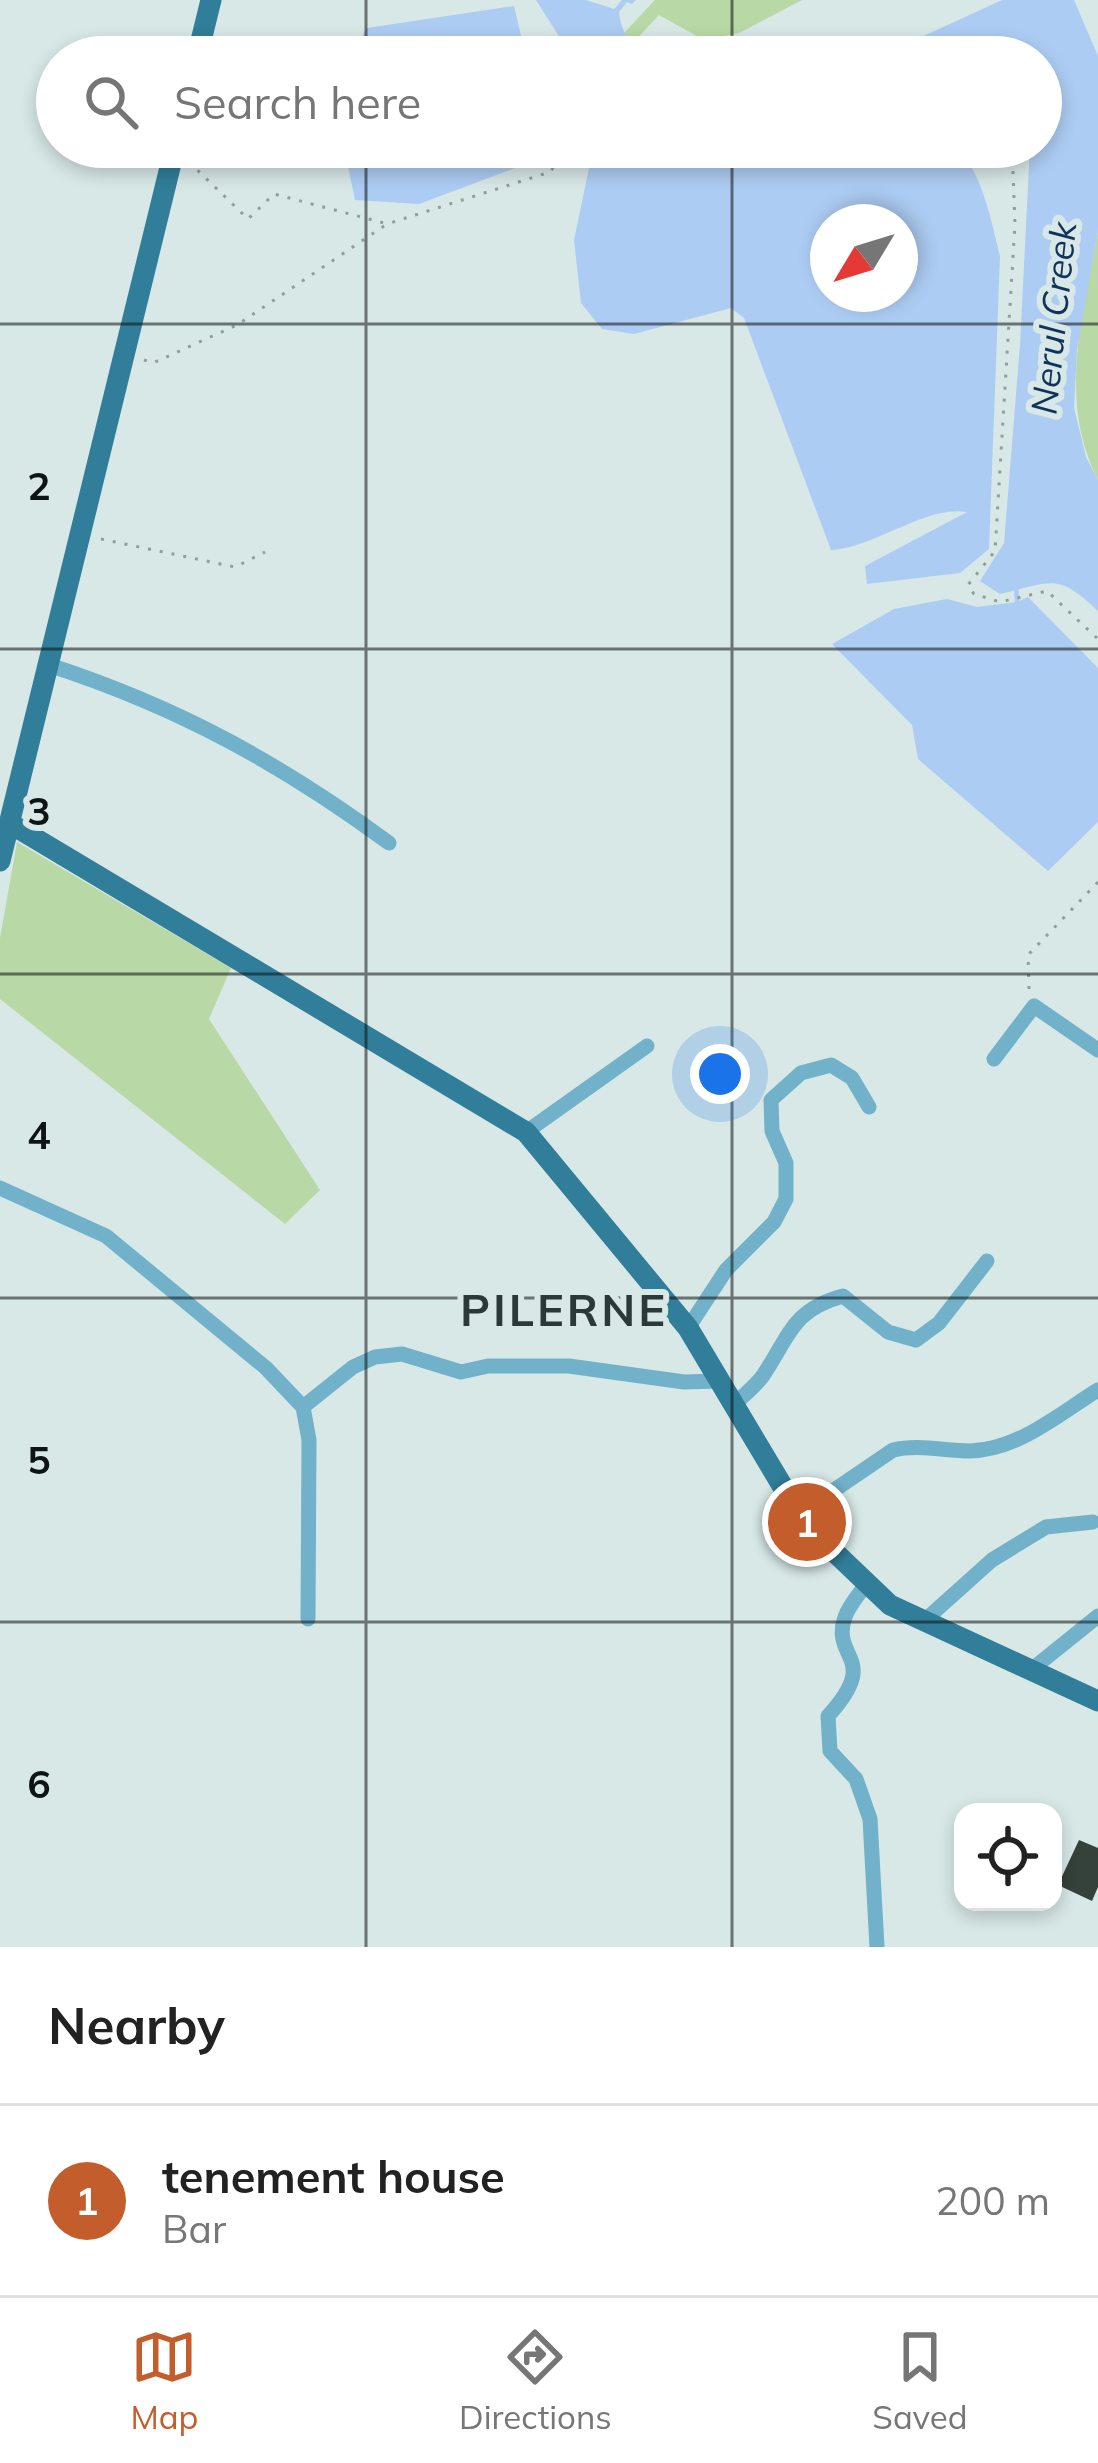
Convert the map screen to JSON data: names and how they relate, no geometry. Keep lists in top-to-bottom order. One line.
{"districts":["PILERNE"],"water":["Nerul Creek"],"north":"bottom left","page":{"search":"Search here","pins":"1","heading":"Nearby","list":[{"mark":"1","name":"tenement house","note":"Bar","value":"200 m"}],"nav":["Map","Directions","Saved"]},"grid":{"rows":["2","3","4","5","6"]}}
